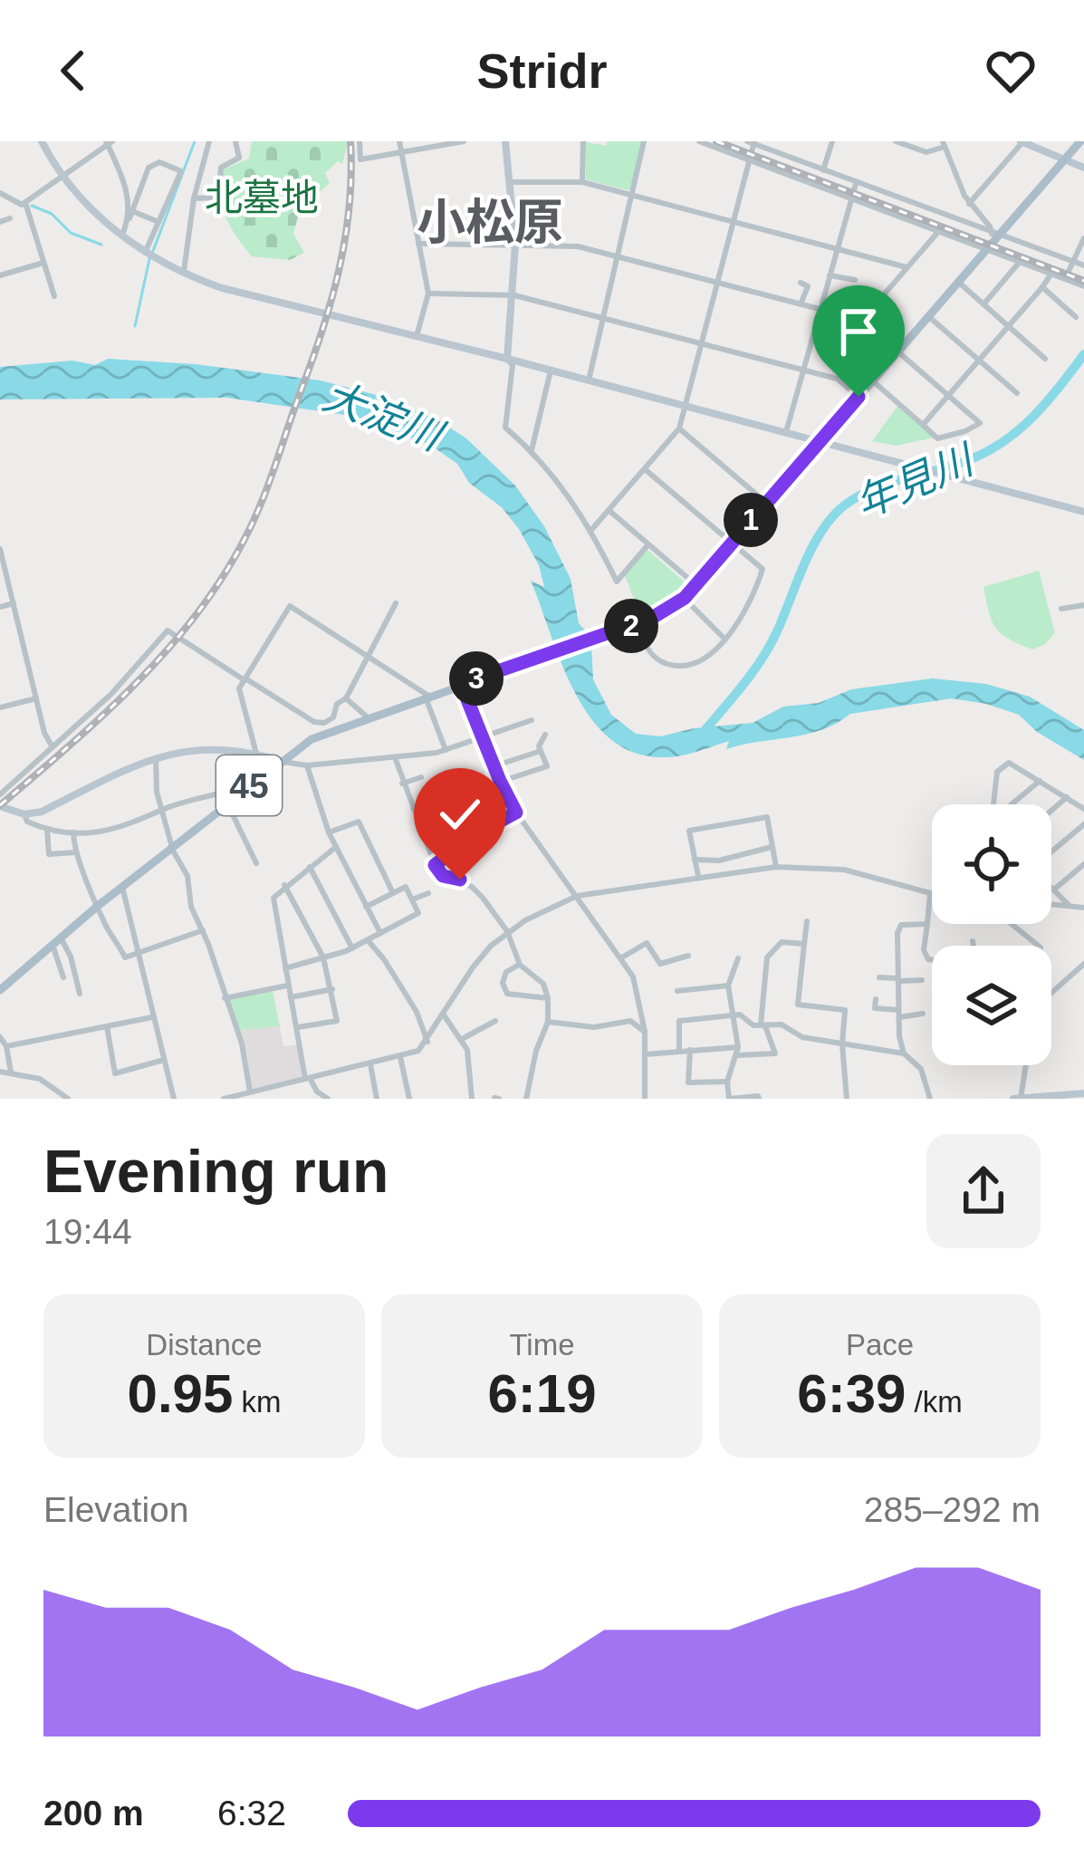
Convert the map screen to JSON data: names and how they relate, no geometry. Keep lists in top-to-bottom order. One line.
{"streets":{"main road":["45"]},"districts":["小松原"],"water":["大淀川","年見川"],"parks":["北墓地"],"page":{"header":"Stridr","pins":["1","2","3"],"heading":["Evening run","19:44"],"stats":[["Distance","0.95 km"],["Time","6:19"],["Pace","6:39 /km"]],"chart":["Elevation","285–292 m"],"list":[{"name":"200 m","note":"6:32"}]}}
